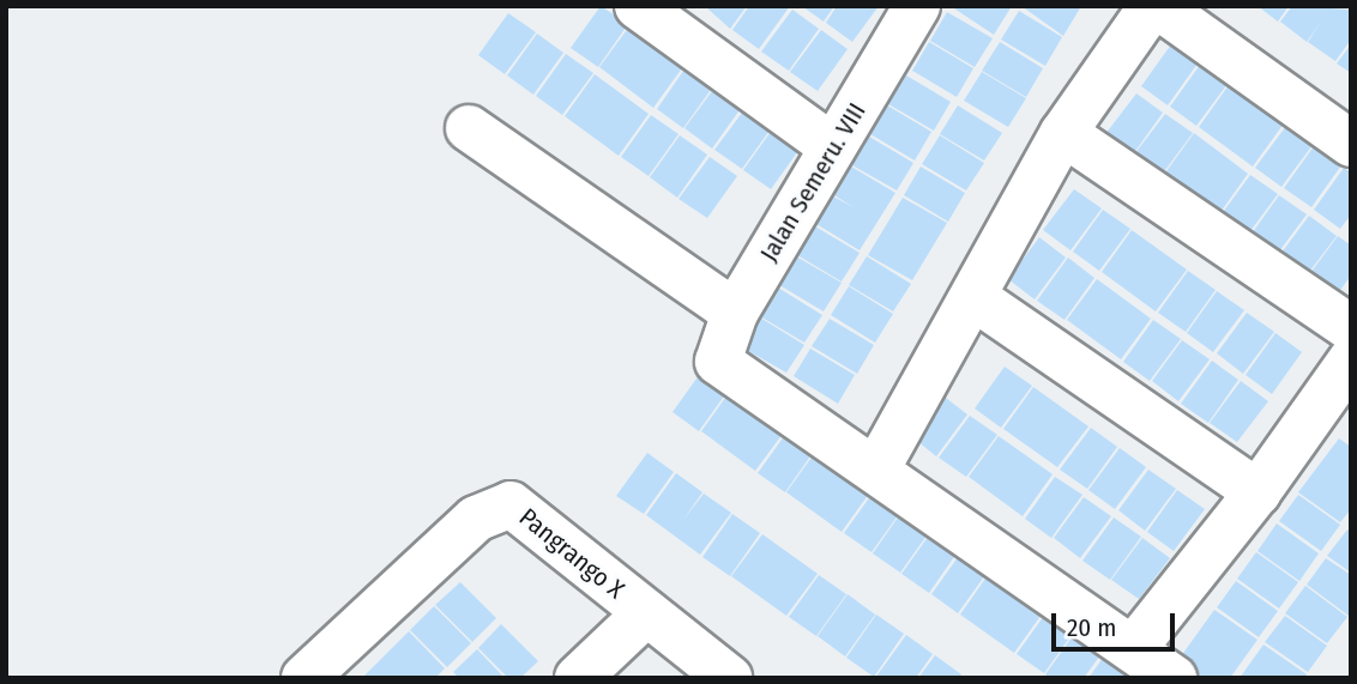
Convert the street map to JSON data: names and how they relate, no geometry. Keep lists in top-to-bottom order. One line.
{"streets":{"street":["Jalan Semeru. VIII","Pangrango X"]},"scale_bar":"20 m"}
